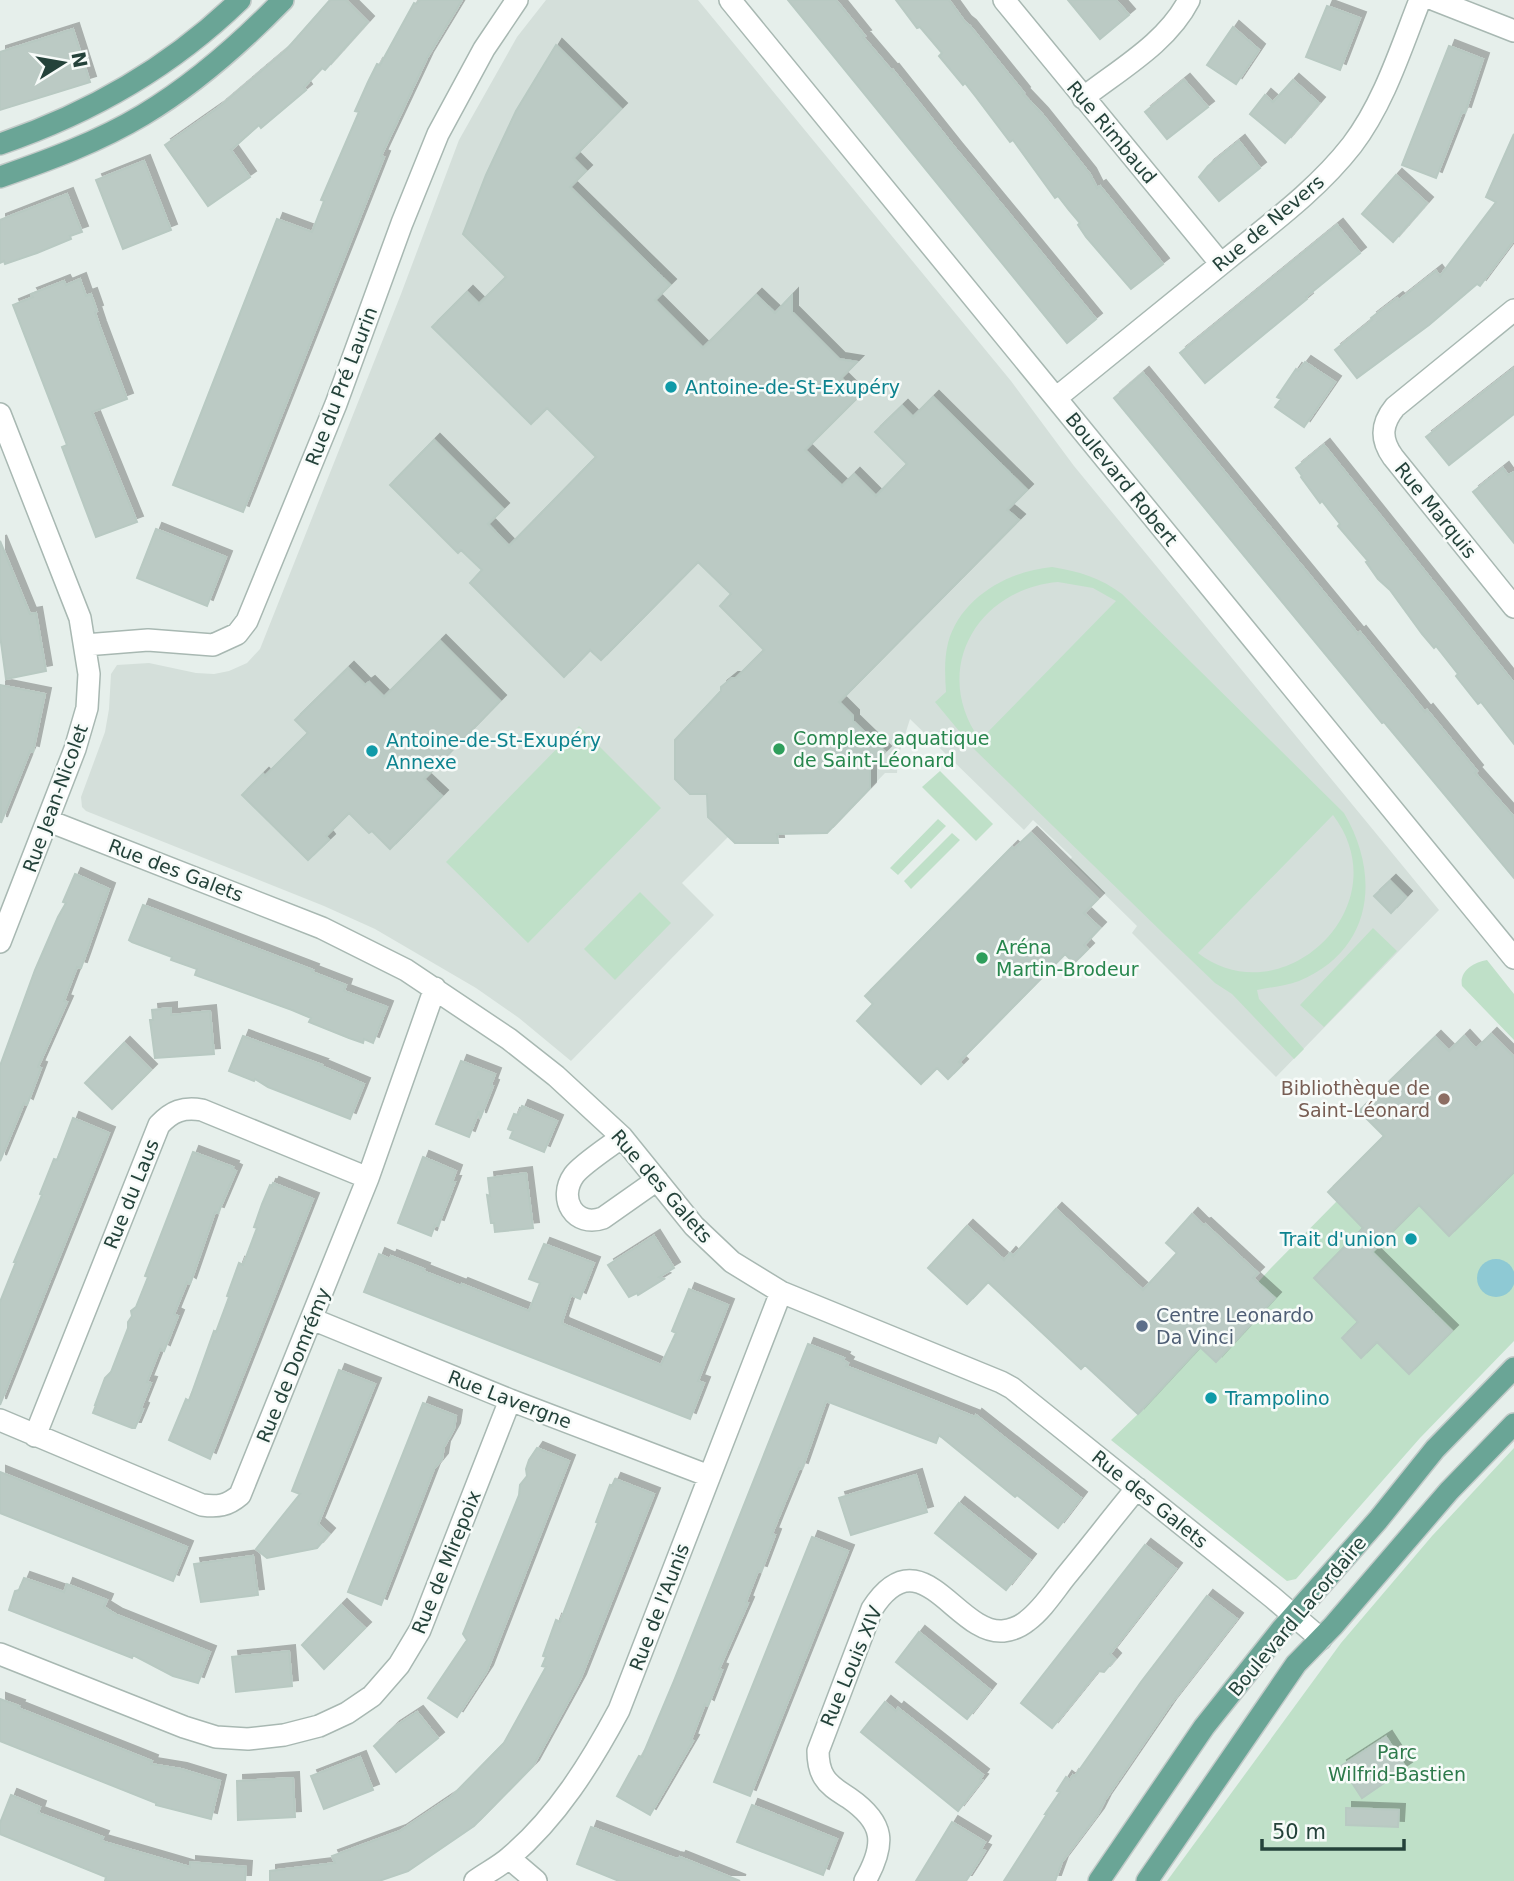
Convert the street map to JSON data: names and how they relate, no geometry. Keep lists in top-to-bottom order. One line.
{"streets":{"main road":["Boulevard Lacordaire"],"street":["Rue Rimbaud","Rue de Nevers","Rue du Pré Laurin","Boulevard Robert","Rue Marquis","Rue Jean-Nicolet","Rue des Galets","Rue du Laus","Rue de Domrémy","Rue Lavergne","Rue de Mirepoix","Rue de l'Aunis","Rue Louis XIV"]},"crossings":[["Rue Rimbaud","Rue de Nevers"],["Rue de Nevers","Boulevard Robert"],["Rue du Pré Laurin","Rue Jean-Nicolet"],["Rue Jean-Nicolet","Rue des Galets"],["Rue des Galets","Rue de Domrémy"],["Rue des Galets","Rue de l'Aunis"],["Rue des Galets","Boulevard Lacordaire"],["Rue des Galets","Rue Louis XIV"],["Rue du Laus","Rue de Domrémy"],["Rue de Domrémy","Rue Lavergne"],["Rue Lavergne","Rue de Mirepoix"],["Rue Lavergne","Rue de l'Aunis"]],"parks":["Parc Wilfrid-Bastien"],"places":["Antoine-de-St-Exupéry","Complexe aquatique de Saint-Léonard","Antoine-de-St-Exupéry Annexe","Aréna Martin-Brodeur","Bibliothèque de Saint-Léonard","Trait d'union","Centre Leonardo Da Vinci","Trampolino"],"scale_bar":"50 m","north":"right"}
